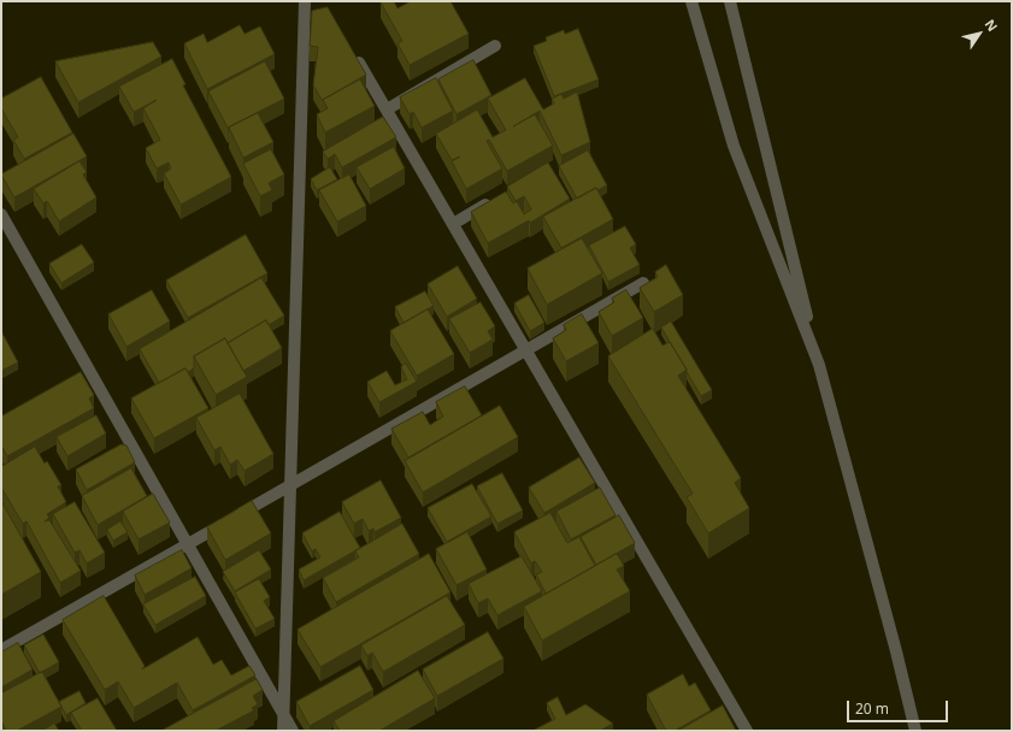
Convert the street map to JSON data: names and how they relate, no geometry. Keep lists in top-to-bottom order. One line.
{"scale_bar":"20 m","north":"top right"}
